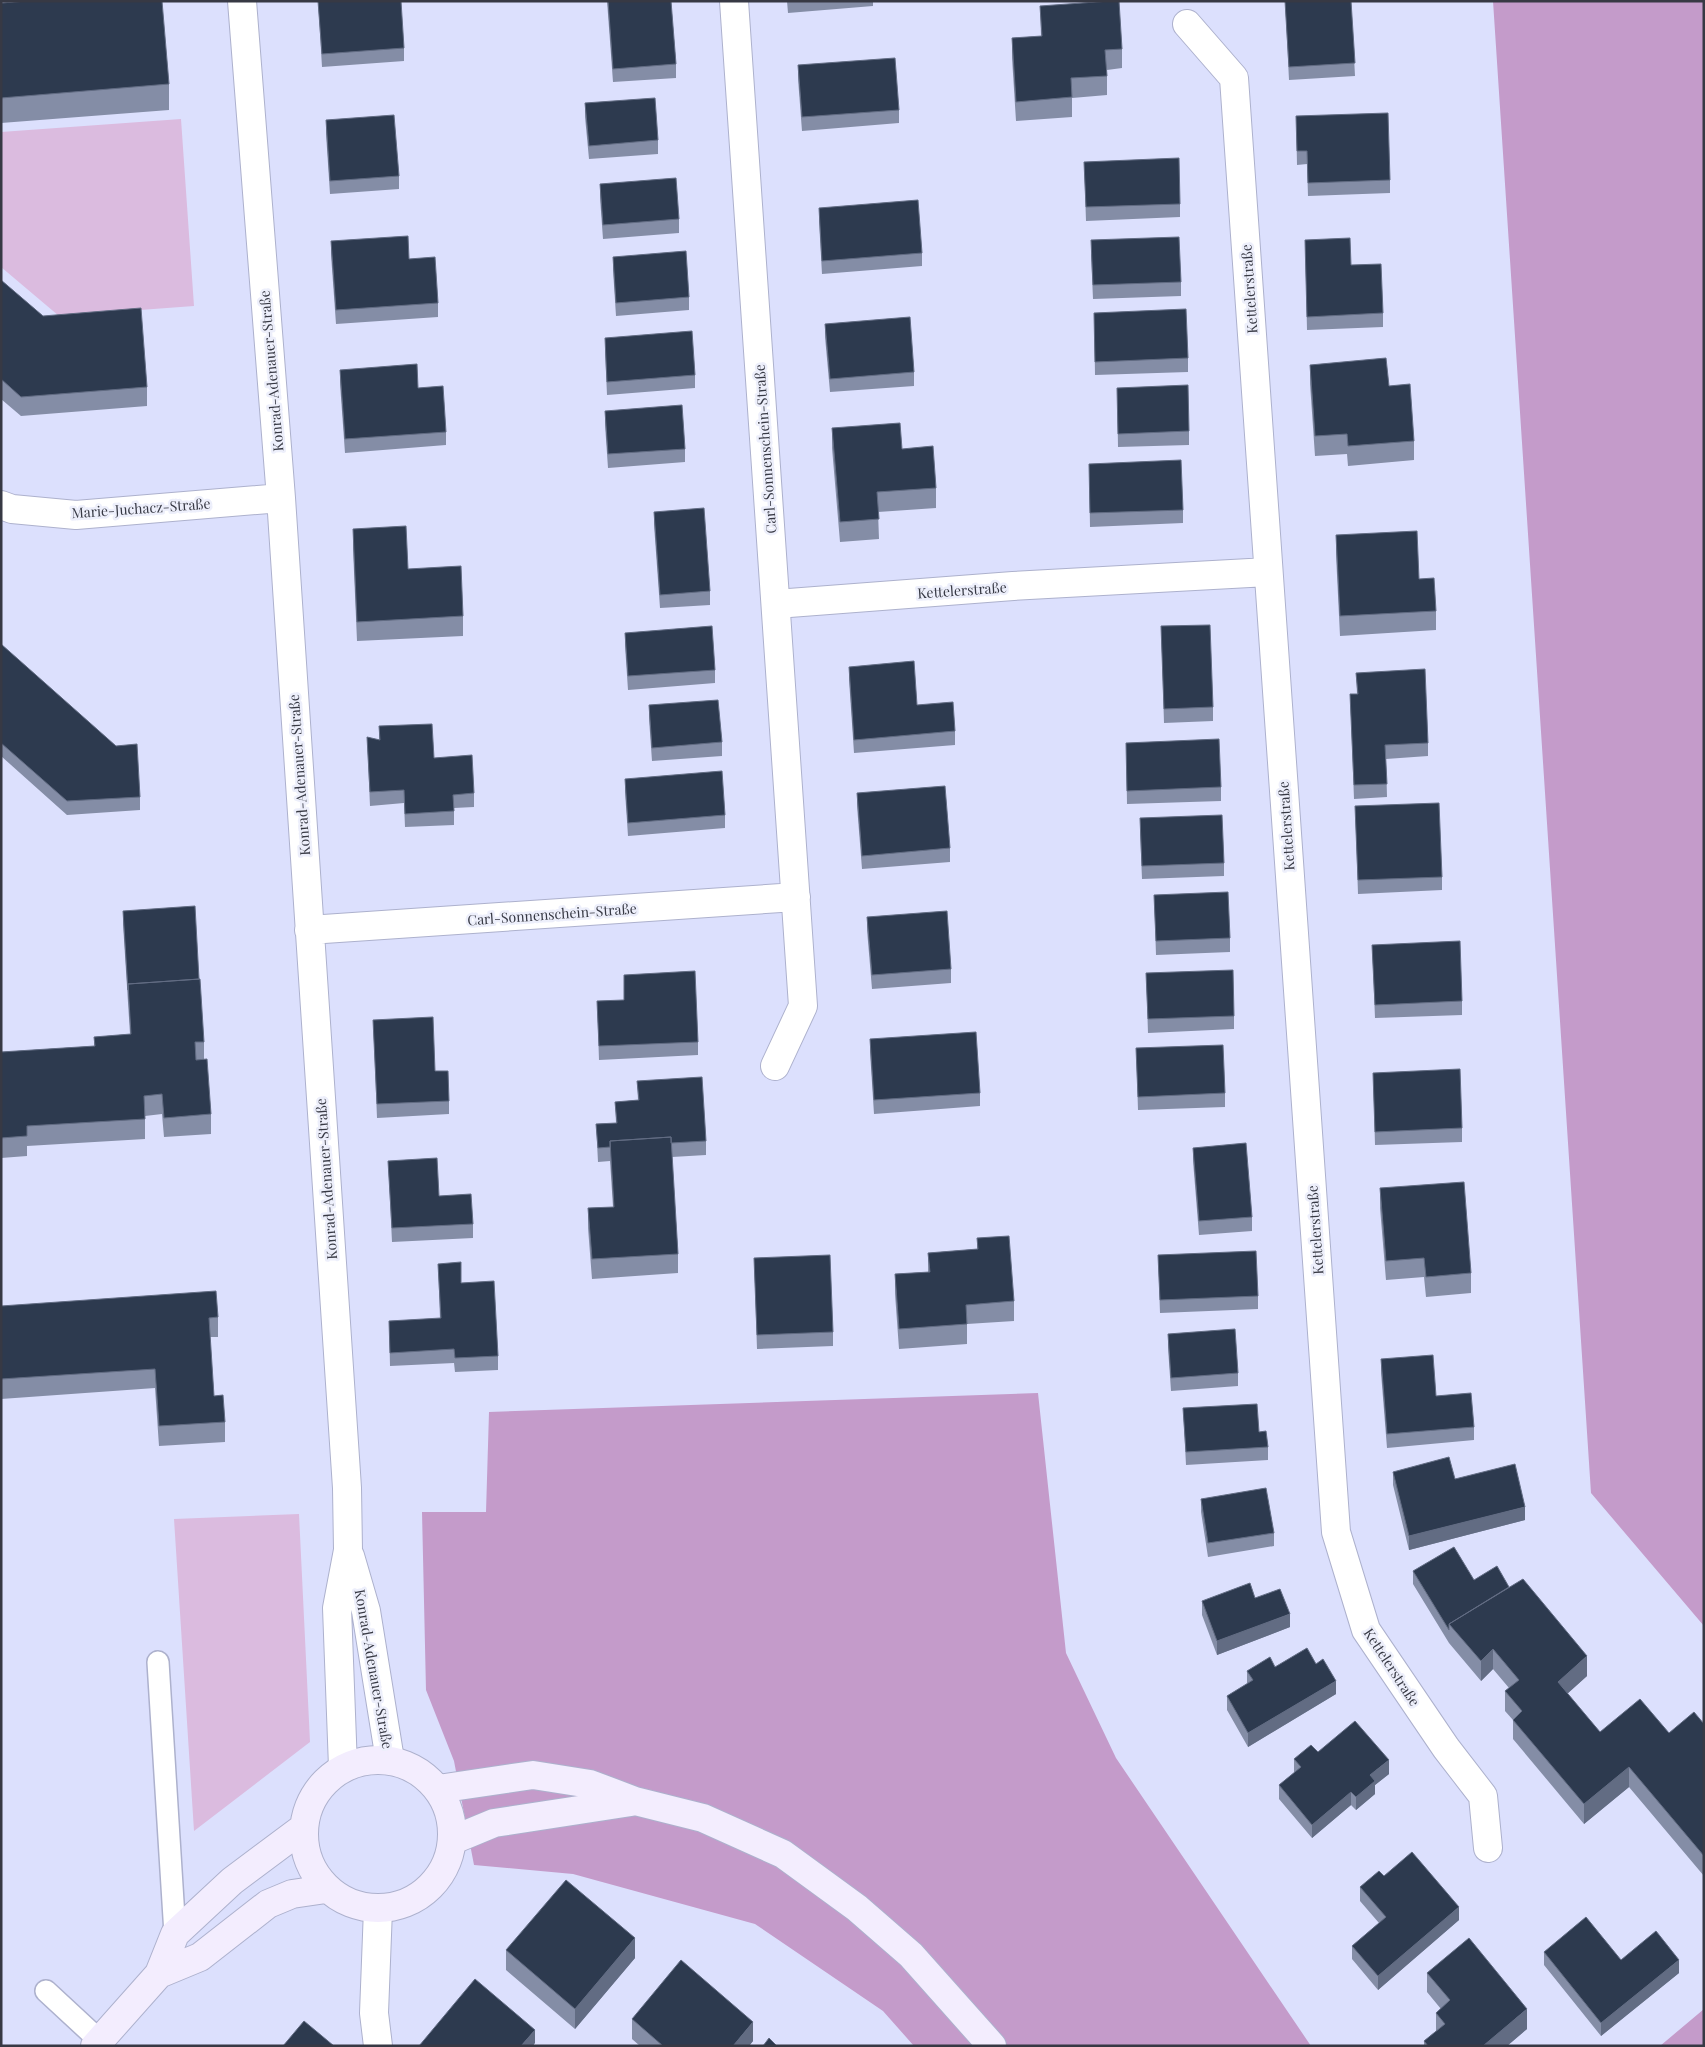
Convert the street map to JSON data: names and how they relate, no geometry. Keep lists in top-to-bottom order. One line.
{"streets":{"street":["Kettelerstraße","Konrad-Adenauer-Straße","Carl-Sonnenschein-Straße","Marie-Juchacz-Straße"]},"crossings":[["Kettelerstraße","Carl-Sonnenschein-Straße"],["Konrad-Adenauer-Straße","Carl-Sonnenschein-Straße"],["Konrad-Adenauer-Straße","Marie-Juchacz-Straße"]]}
